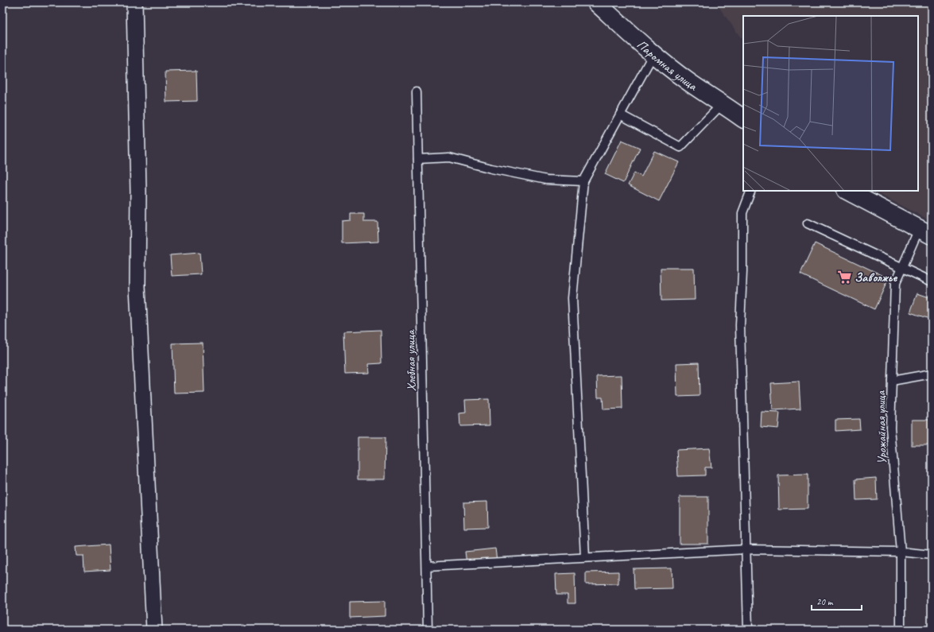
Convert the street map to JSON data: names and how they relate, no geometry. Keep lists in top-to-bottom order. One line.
{"streets":{"street":["Паромная улица"],"lane":["Хлебная улица","Урожайная улица"]},"places":{"supermarket":["Заволжье"]},"scale_bar":"20 m"}
